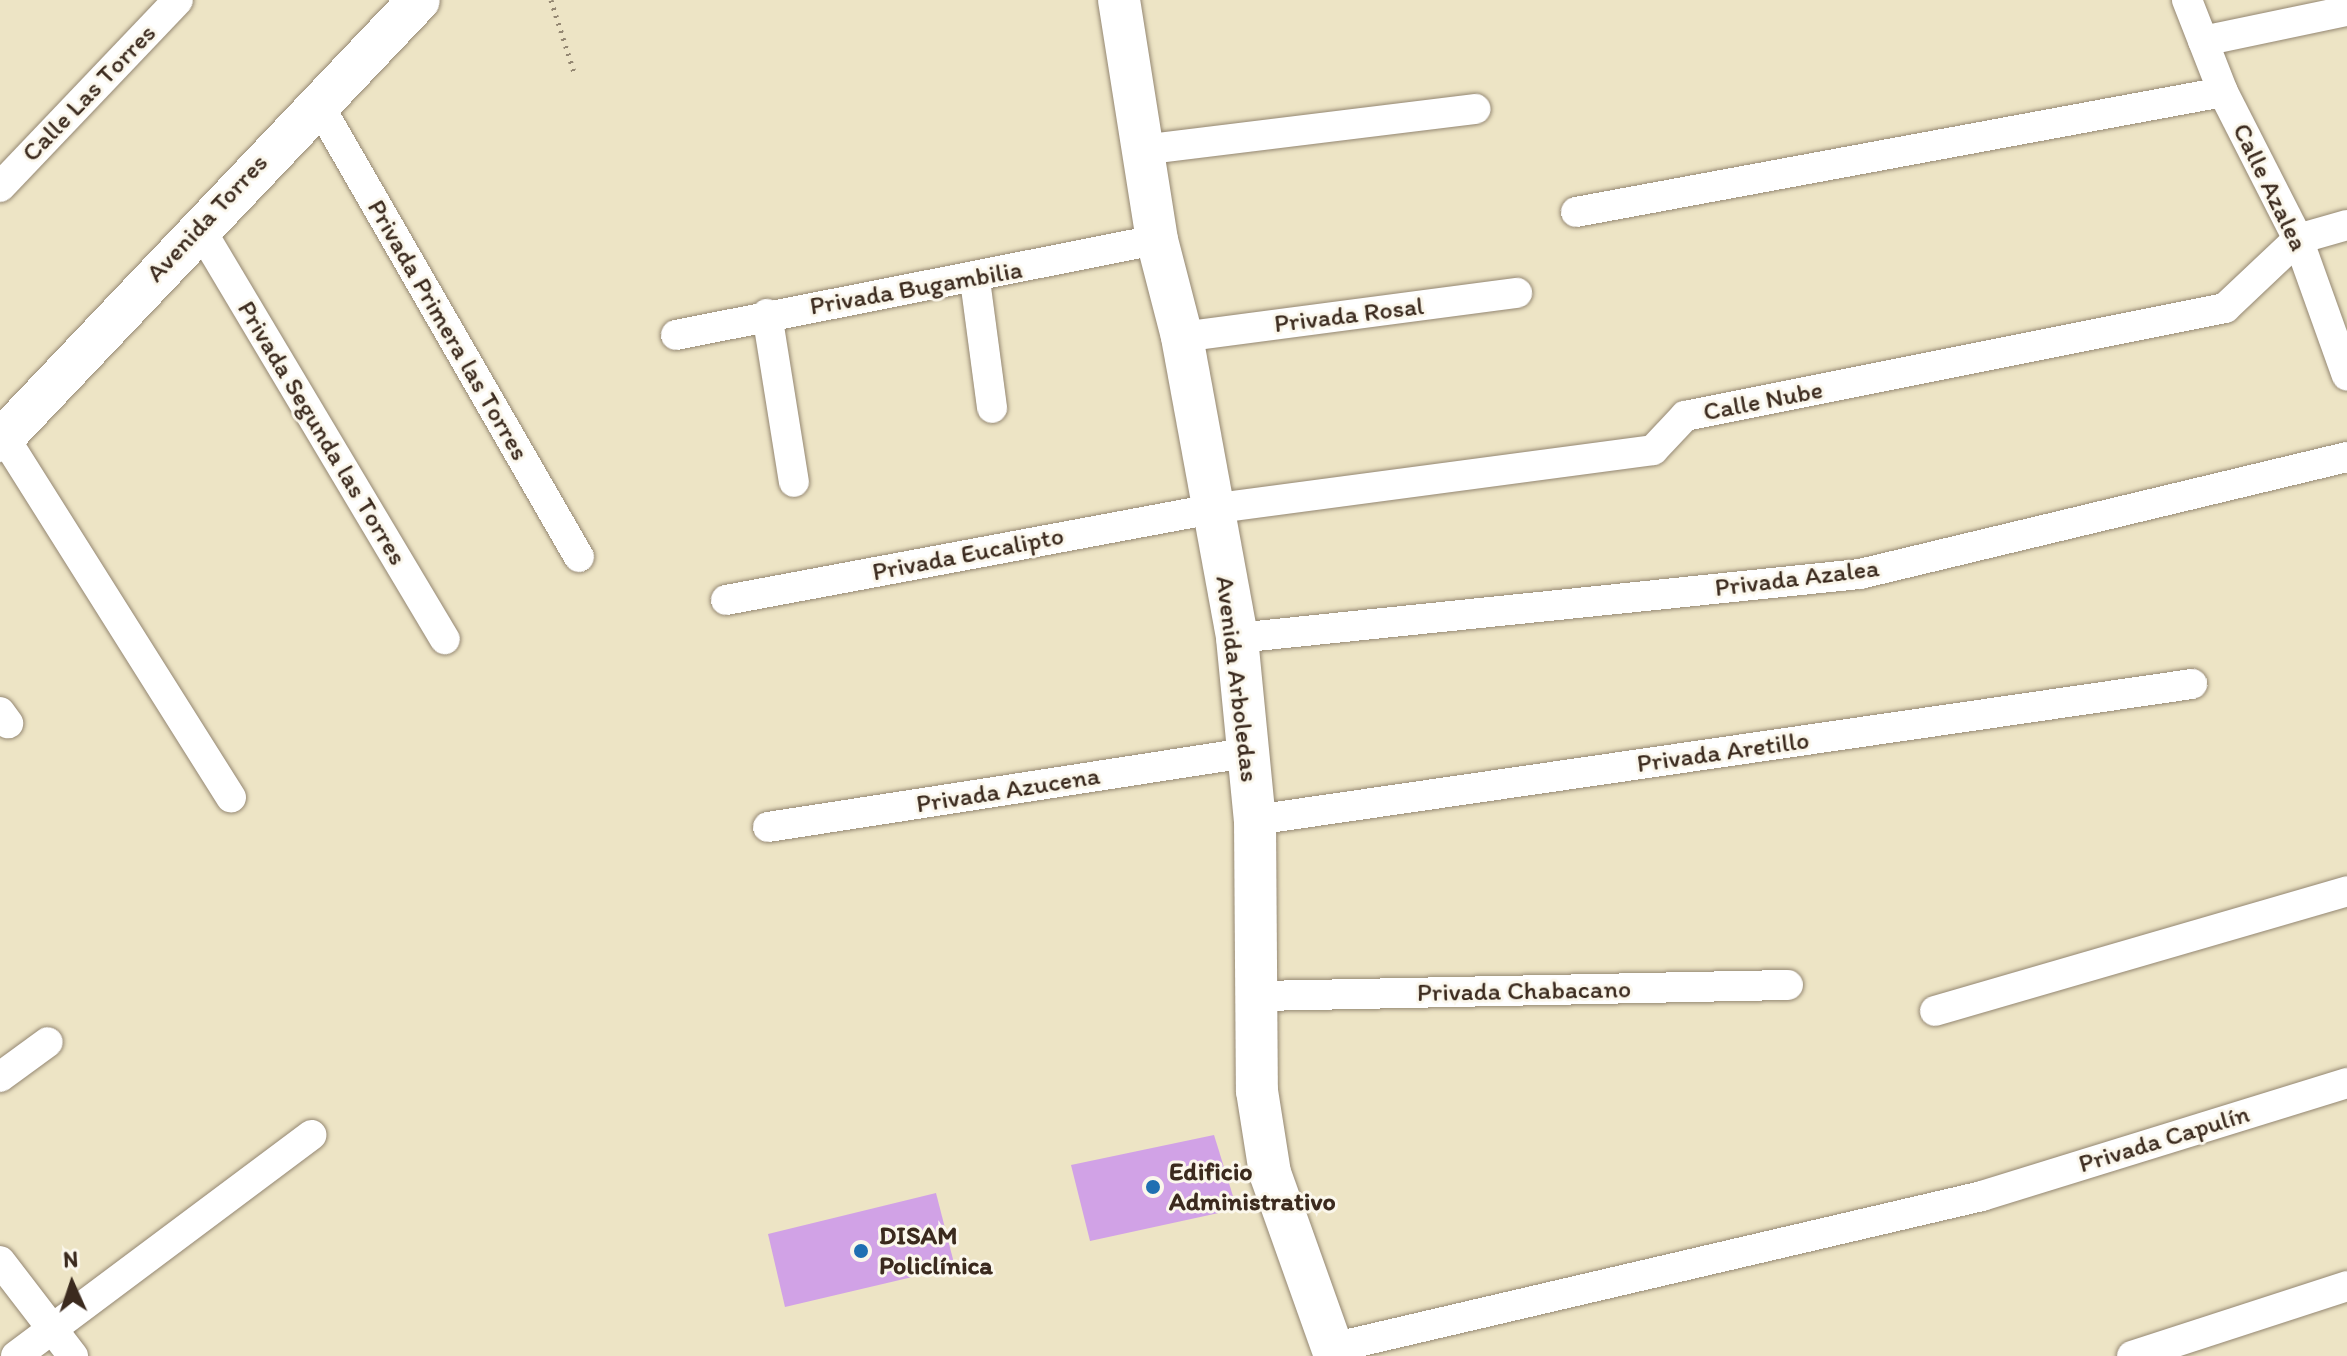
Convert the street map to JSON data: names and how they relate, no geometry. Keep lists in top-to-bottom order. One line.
{"streets":{"main road":["Avenida Torres","Avenida Arboledas"],"street":["Calle Las Torres","Calle Azalea","Privada Bugambilia","Privada Rosal","Privada Primera las Torres","Calle Nube","Privada Segunda las Torres","Privada Eucalipto","Privada Azalea","Privada Aretillo","Privada Azucena","Privada Chabacano","Privada Capulín"]},"crossings":[["Calle Azalea","Calle Nube"],["Avenida Torres","Privada Primera las Torres"],["Avenida Torres","Privada Segunda las Torres"],["Privada Bugambilia","Avenida Arboledas"],["Privada Rosal","Avenida Arboledas"],["Calle Nube","Privada Eucalipto"],["Calle Nube","Avenida Arboledas"],["Privada Eucalipto","Avenida Arboledas"],["Privada Azalea","Avenida Arboledas"],["Avenida Arboledas","Privada Aretillo"],["Avenida Arboledas","Privada Azucena"],["Avenida Arboledas","Privada Chabacano"],["Avenida Arboledas","Privada Capulín"]],"places":["Edificio Administrativo","DISAM Policlínica"],"north":"top"}
